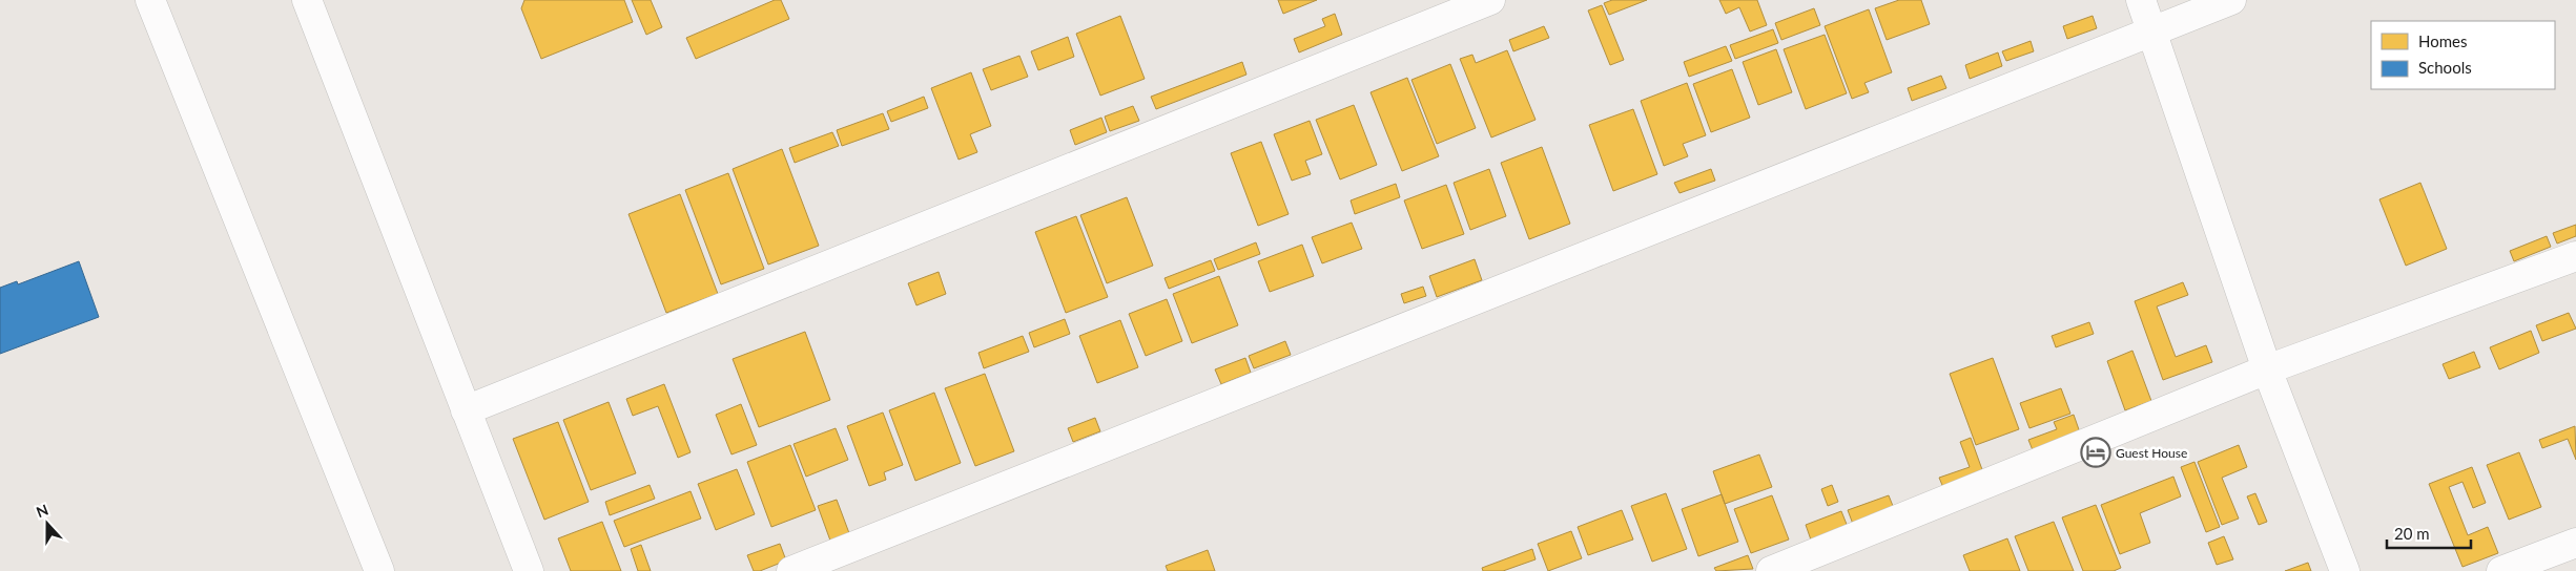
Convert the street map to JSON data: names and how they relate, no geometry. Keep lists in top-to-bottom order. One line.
{"places":{"hotel":["Guest House"]},"legend":["Homes","Schools"],"scale_bar":"20 m","north":"top"}
